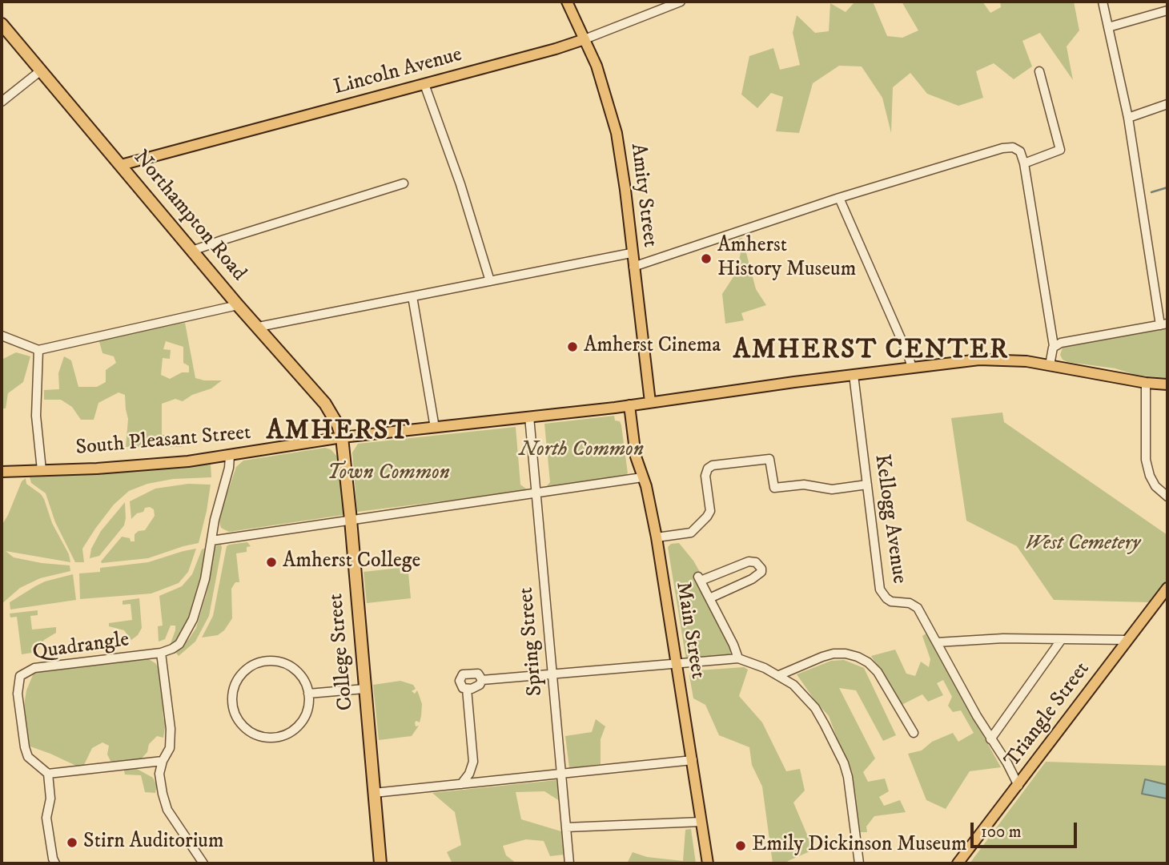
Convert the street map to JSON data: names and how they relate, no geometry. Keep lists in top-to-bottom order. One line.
{"streets":{"highway":["Northampton Road","College Street"],"main road":["Lincoln Avenue","Amity Street","South Pleasant Street","Main Street","Triangle Street"],"street":["Kellogg Avenue","Spring Street","Quadrangle"]},"crossings":[["Lincoln Avenue","Amity Street"],["Lincoln Avenue","Northampton Road"],["Amity Street","South Pleasant Street"],["Northampton Road","South Pleasant Street"],["Northampton Road","College Street"],["South Pleasant Street","Kellogg Avenue"],["South Pleasant Street","Main Street"],["South Pleasant Street","Spring Street"],["South Pleasant Street","College Street"],["Kellogg Avenue","Triangle Street"]],"districts":["AMHERST CENTER","AMHERST"],"parks":["North Common","Town Common","West Cemetery"],"places":["Amherst History Museum","Amherst Cinema","Amherst College","Stirn Auditorium","Emily Dickinson Museum"],"scale_bar":"100 m"}
